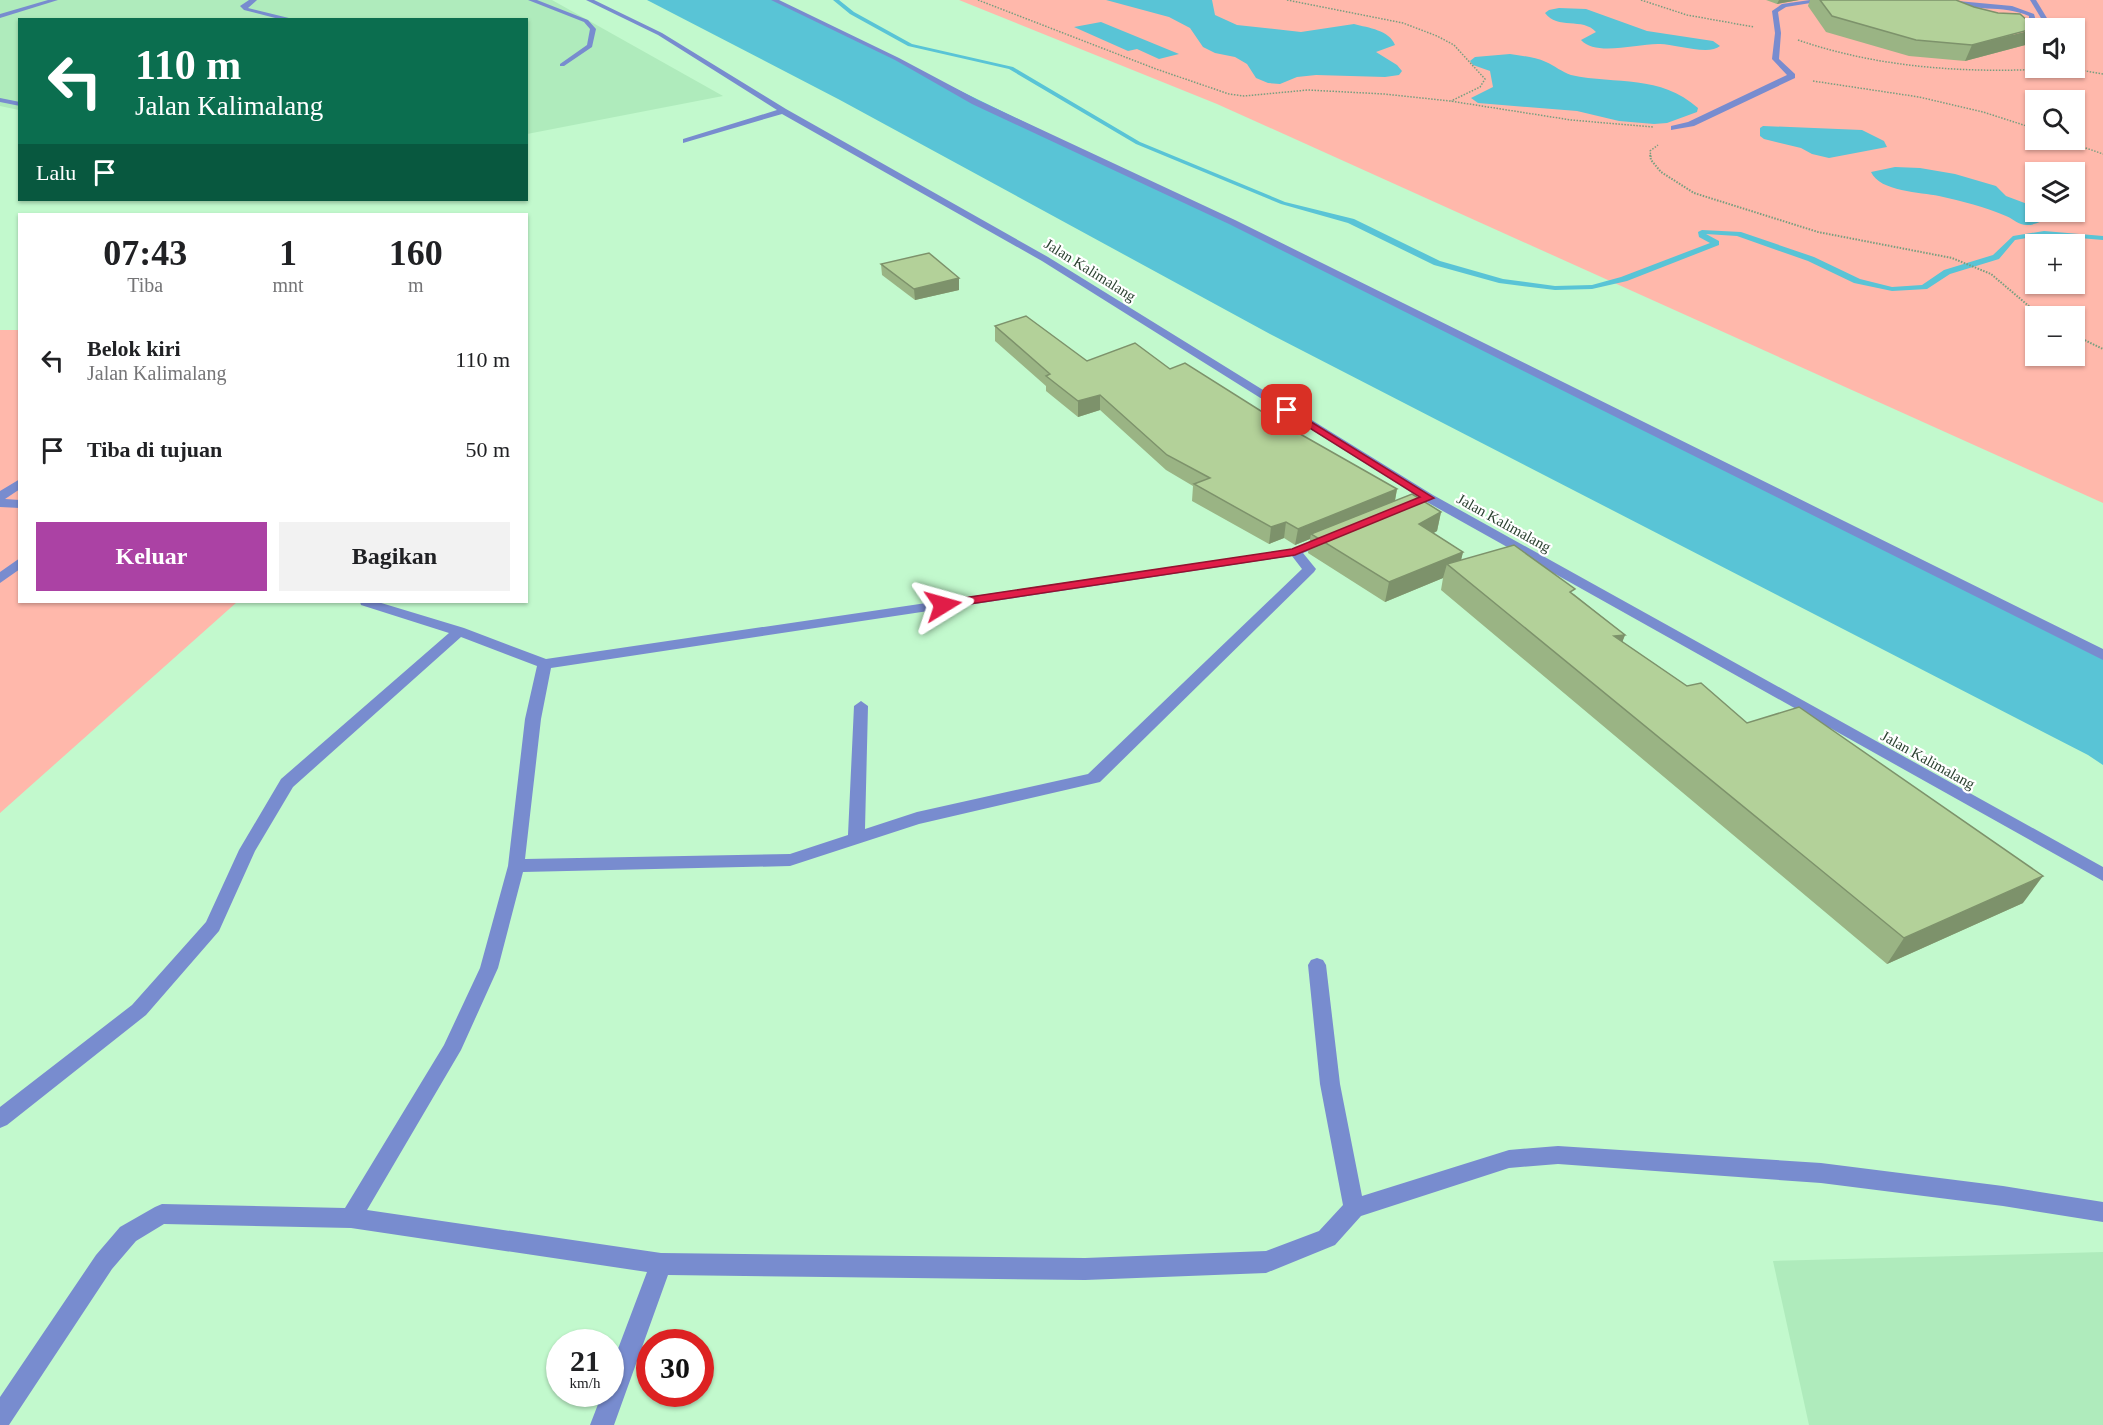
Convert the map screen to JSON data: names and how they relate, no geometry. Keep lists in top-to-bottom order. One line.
{"streets":{"street":["Jalan Kalimalang"]},"page":{"map_buttons":["+","−"],"turn":["110 m","Jalan Kalimalang"],"then":"Lalu","eta":["07:43","Tiba","1","mnt","160","m"],"list":[{"name":"Belok kiri","note":"Jalan Kalimalang","value":"110 m"},{"name":"Tiba di tujuan","value":"50 m"}],"buttons":["Keluar","Bagikan"],"speed":"21 km/h","limit":"30"}}
